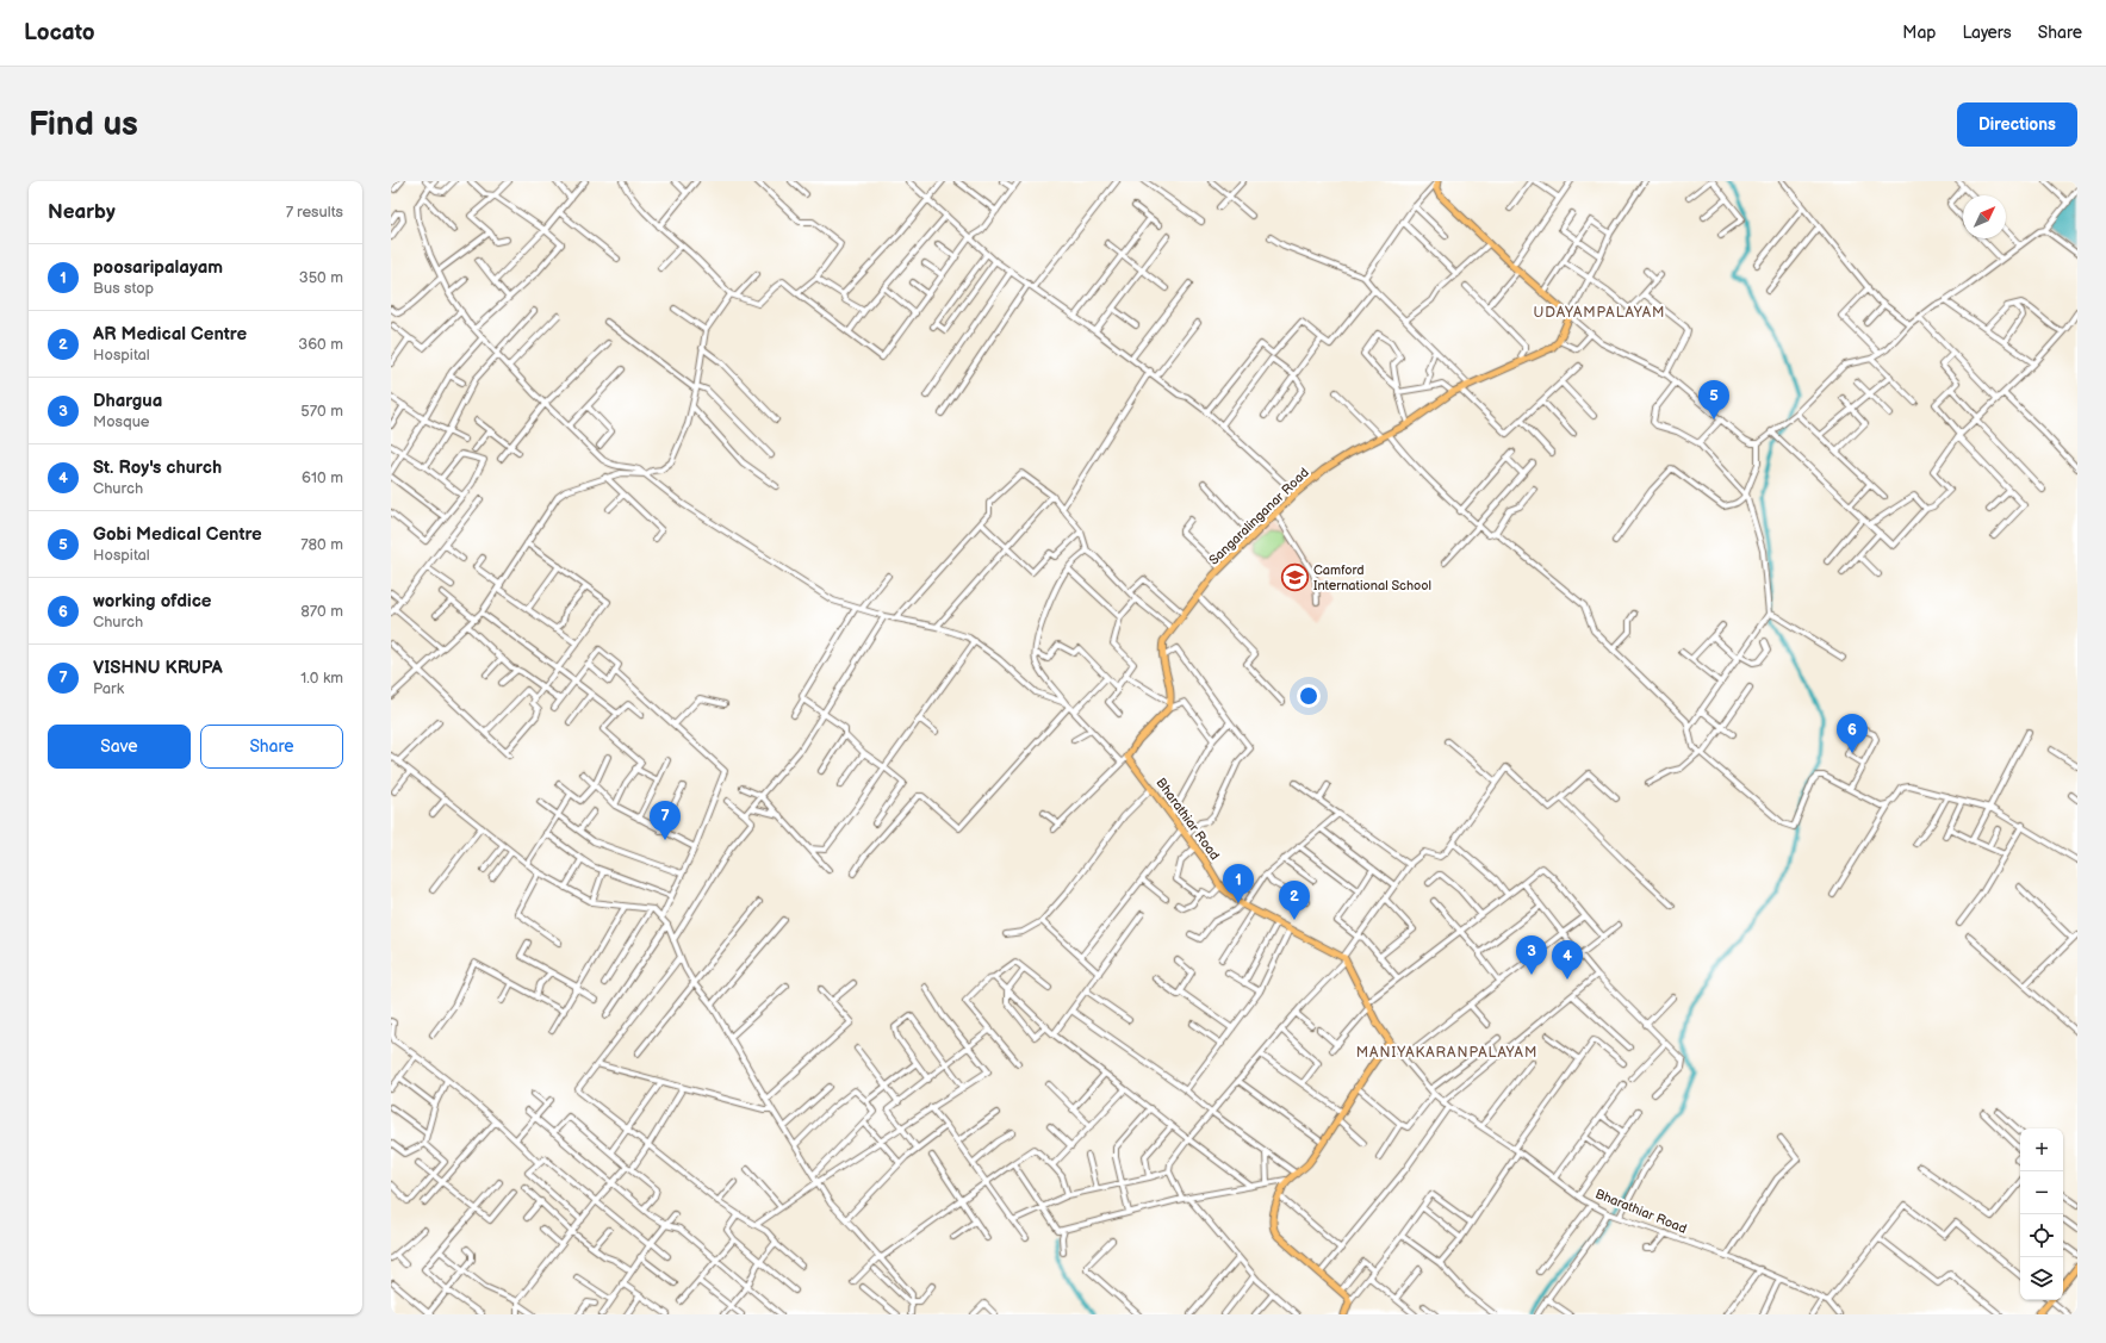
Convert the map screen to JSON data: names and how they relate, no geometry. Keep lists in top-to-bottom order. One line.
{"streets":{"main road":["Sangaralinganar Road","Bharathiar Road"]},"districts":["UDAYAMPALAYAM","MANIYAKARANPALAYAM"],"places":{"school or university":["Camford International School"]},"north":"top right","page":{"header":"Locato","nav":["Map","Layers","Share"],"buttons":["Directions",["Save","Share"]],"title":"Find us","heading":["Nearby","7 results"],"list":[{"mark":"1","name":"poosaripalayam","note":"Bus stop","value":"350 m"},{"mark":"2","name":"AR Medical Centre","note":"Hospital","value":"360 m"},{"mark":"3","name":"Dhargua","note":"Mosque","value":"570 m"},{"mark":"4","name":"St. Roy's church","note":"Church","value":"610 m"},{"mark":"5","name":"Gobi Medical Centre","note":"Hospital","value":"780 m"},{"mark":"6","name":"working ofdice","note":"Church","value":"870 m"},{"mark":"7","name":"VISHNU KRUPA","note":"Park","value":"1.0 km"}],"pins":["5","6","7","1","2","3","4"],"map_buttons":["+","−"]}}
